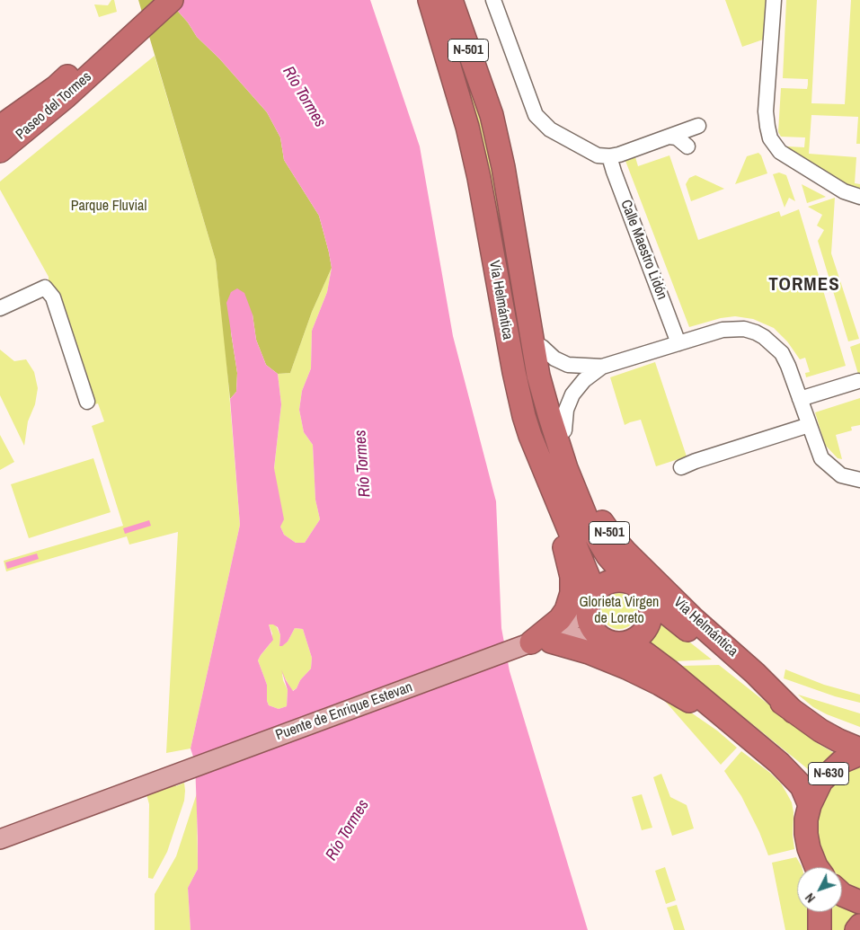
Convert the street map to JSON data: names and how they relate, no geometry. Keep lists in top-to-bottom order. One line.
{"streets":{"highway":["N-501","Paseo del Tormes","Vía Helmántica","N-630"],"main road":["Puente de Enrique Estevan"],"street":["Calle Maestro Lidón"]},"crossings":[["N-501","Vía Helmántica"]],"districts":["TORMES"],"water":["Río Tormes"],"parks":["Parque Fluvial","Glorieta Virgen de Loreto"],"north":"bottom left"}
